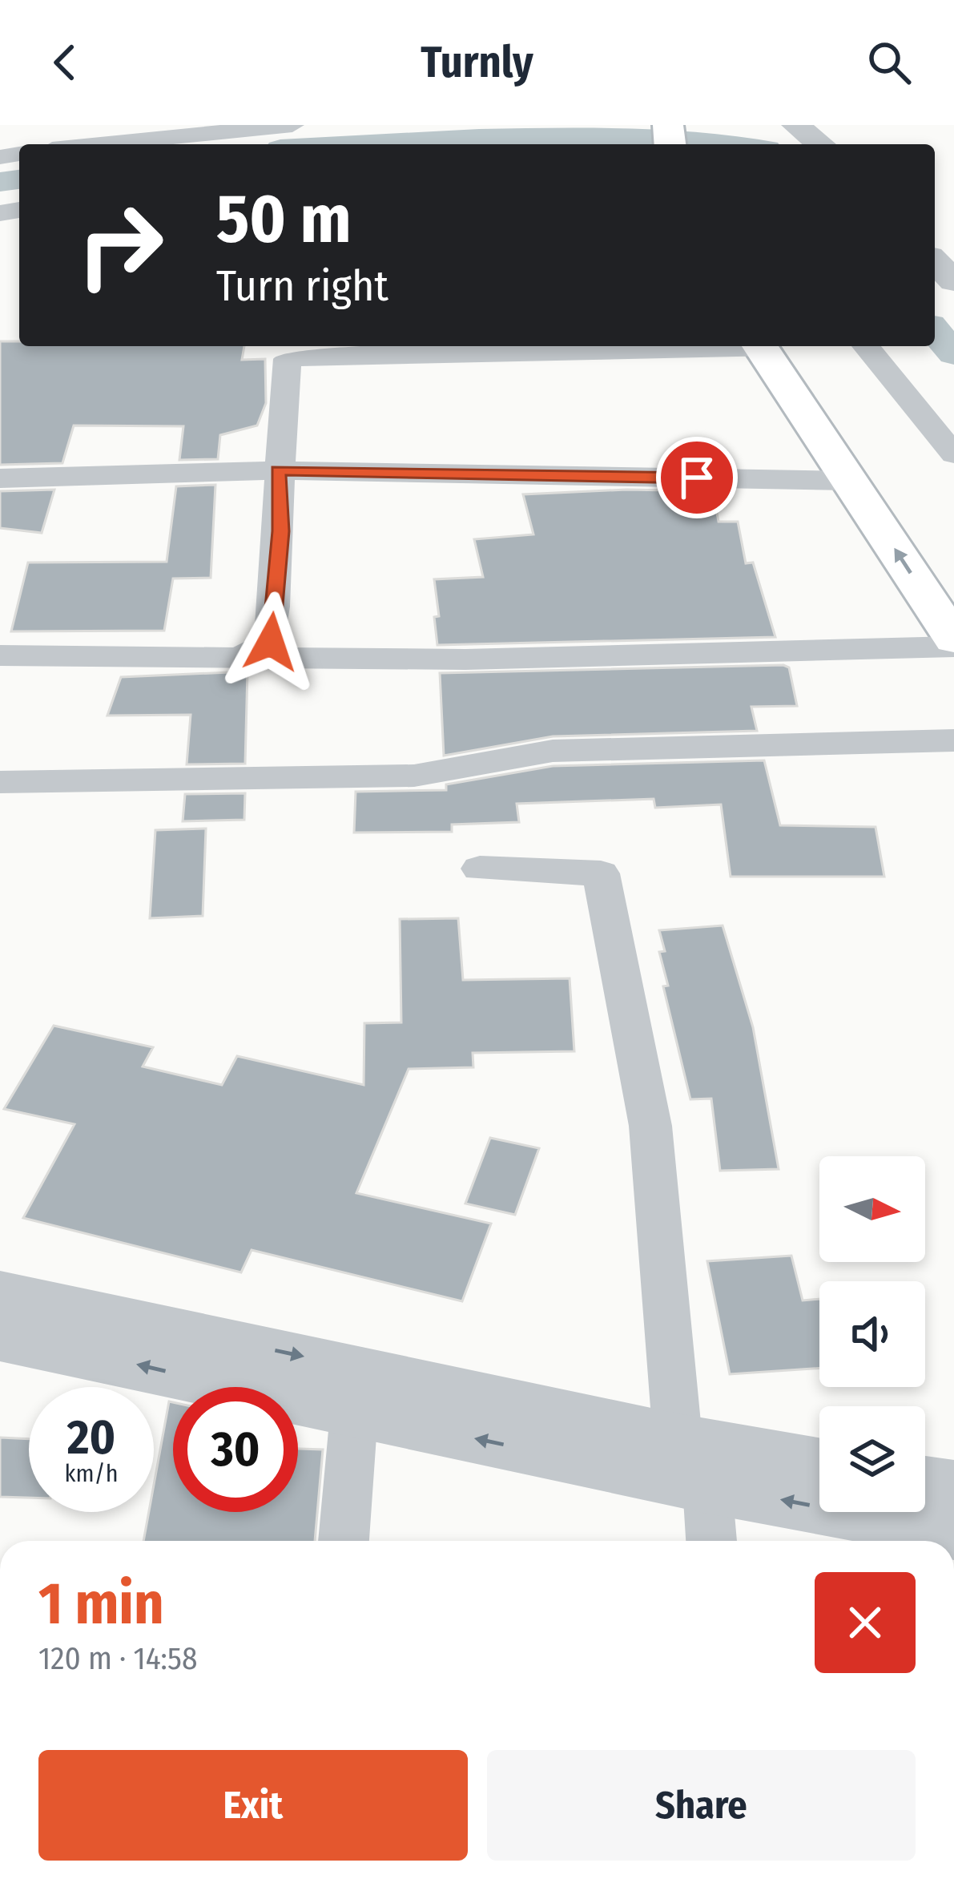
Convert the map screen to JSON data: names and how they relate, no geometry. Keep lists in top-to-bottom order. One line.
{"north":"right","page":{"header":"Turnly","turn":["50 m","Turn right"],"speed":"20 km/h","limit":"30","heading":["1 min","120 m · 14:58"],"buttons":["Exit","Share"]}}
